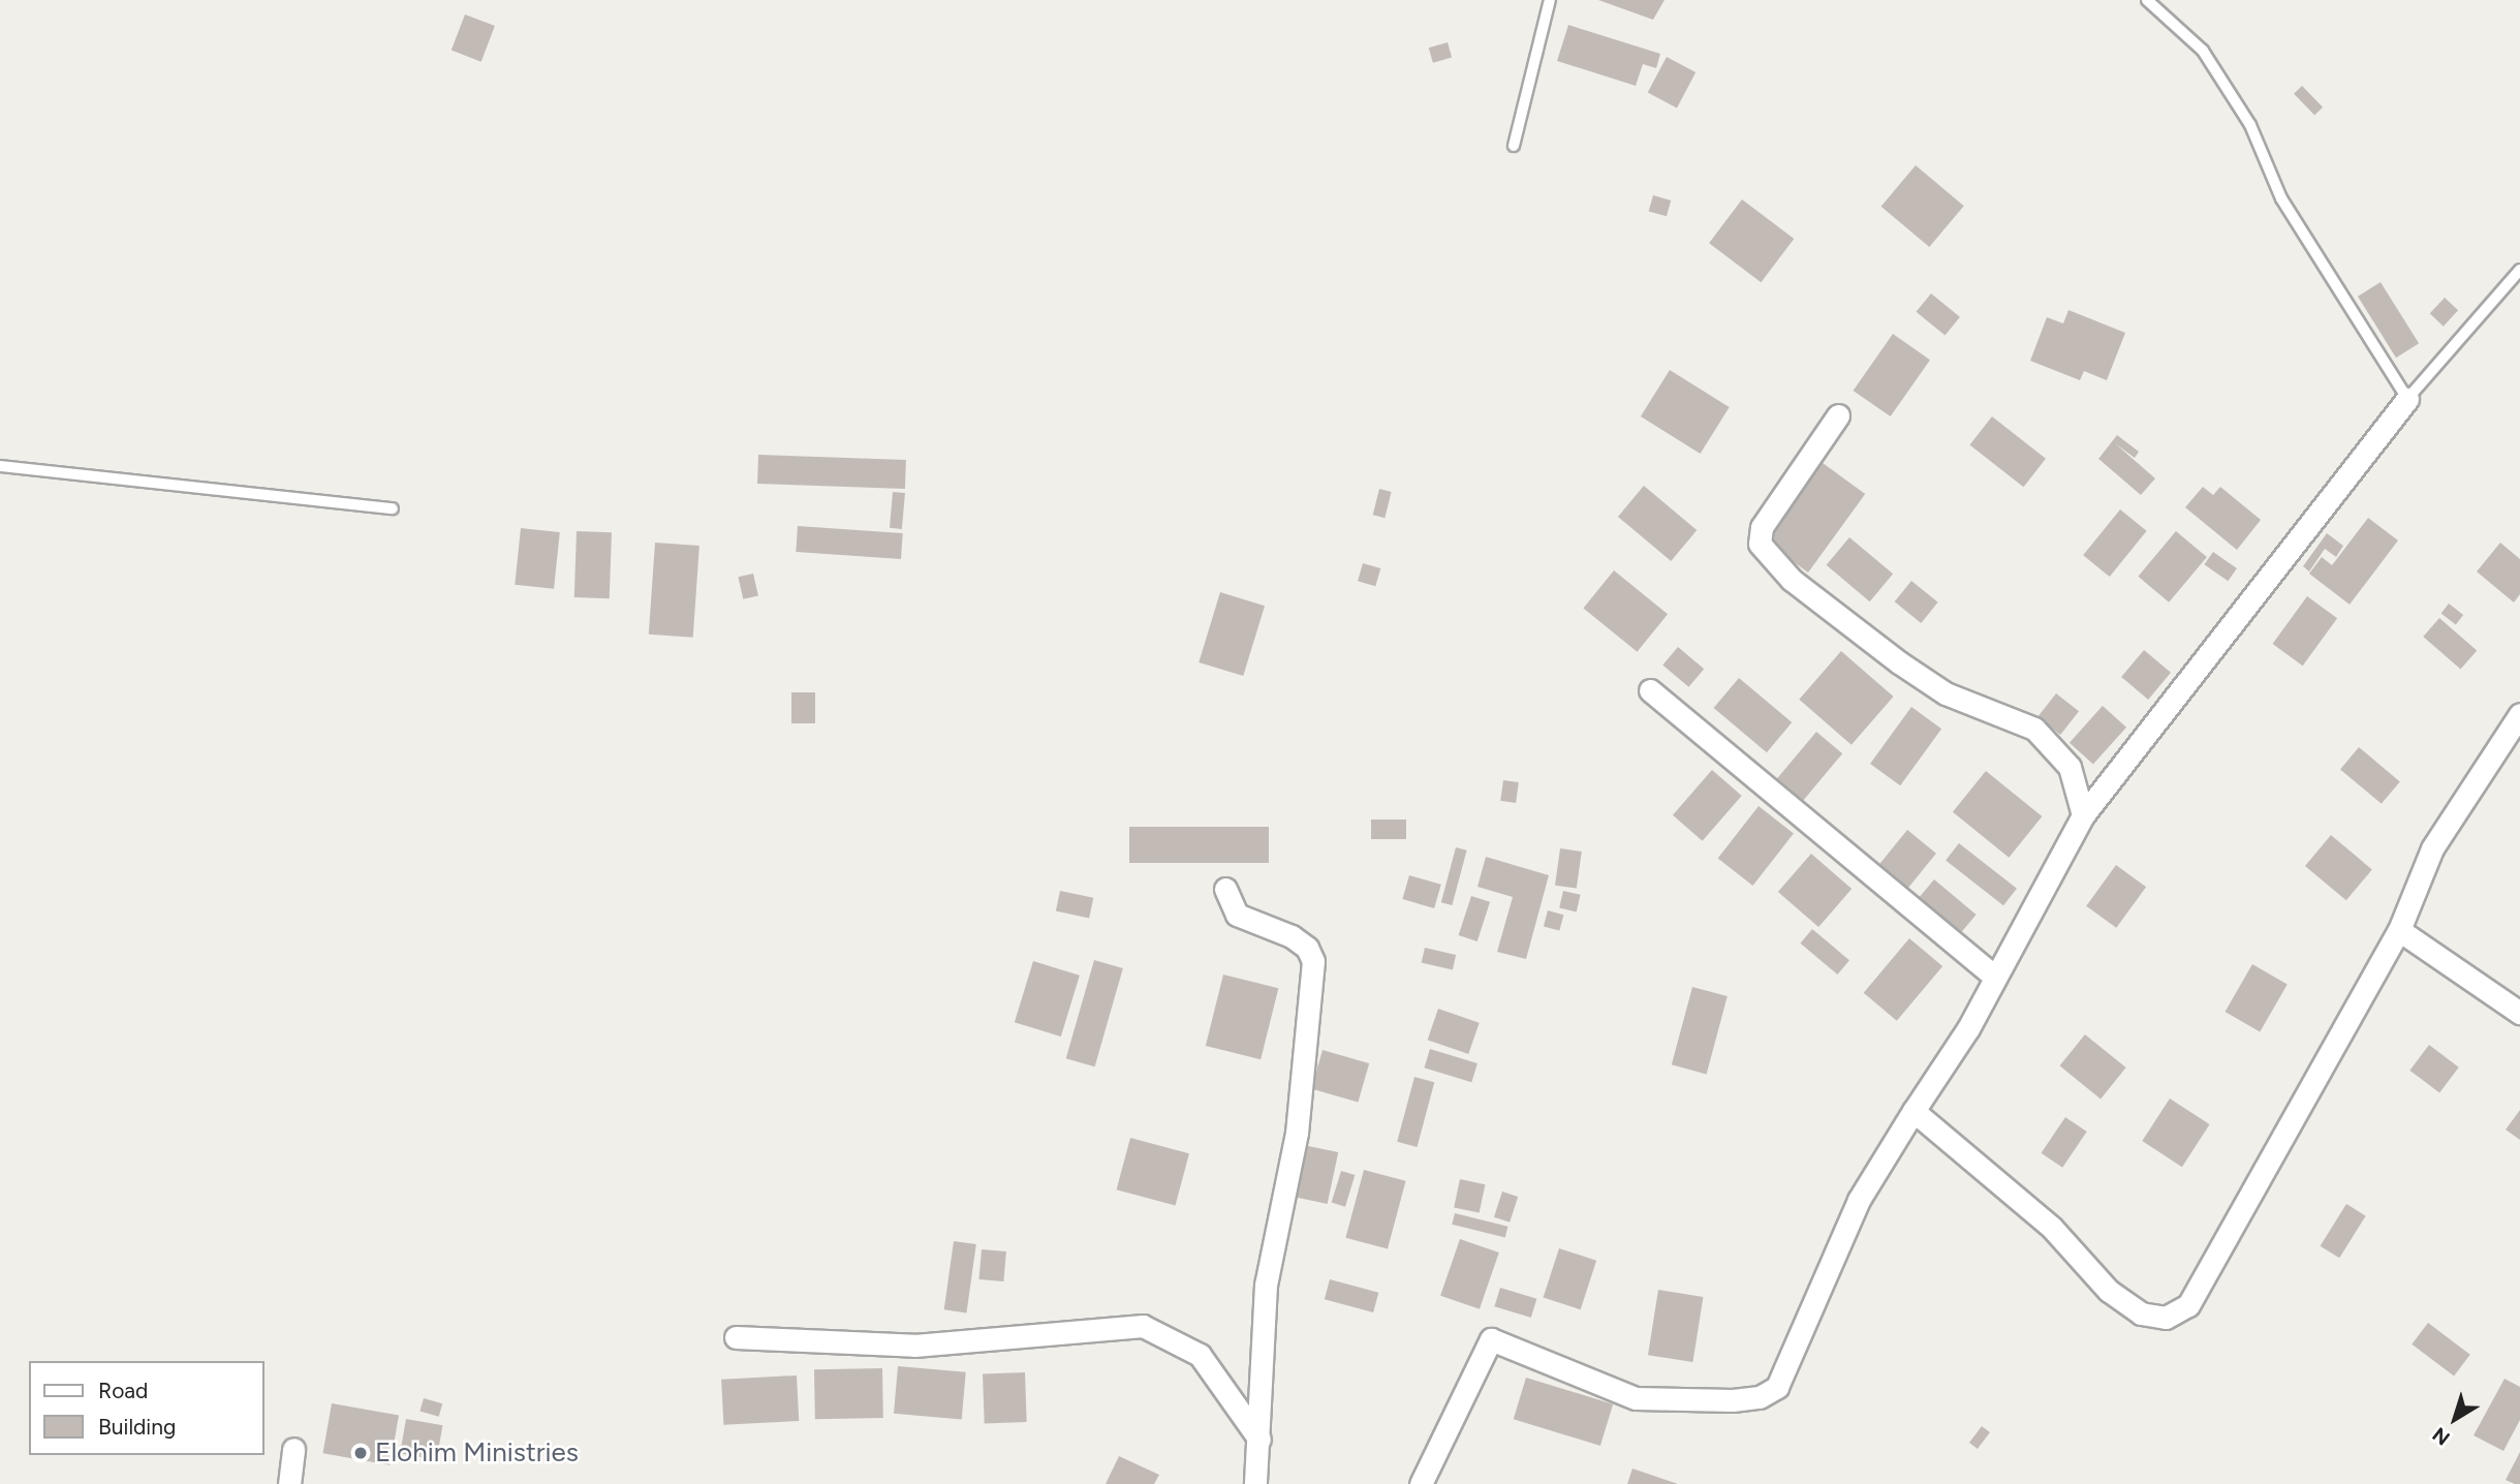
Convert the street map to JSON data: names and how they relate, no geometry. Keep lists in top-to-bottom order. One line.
{"places":["Elohim Ministries"],"legend":["Road","Building"],"north":"bottom left"}
